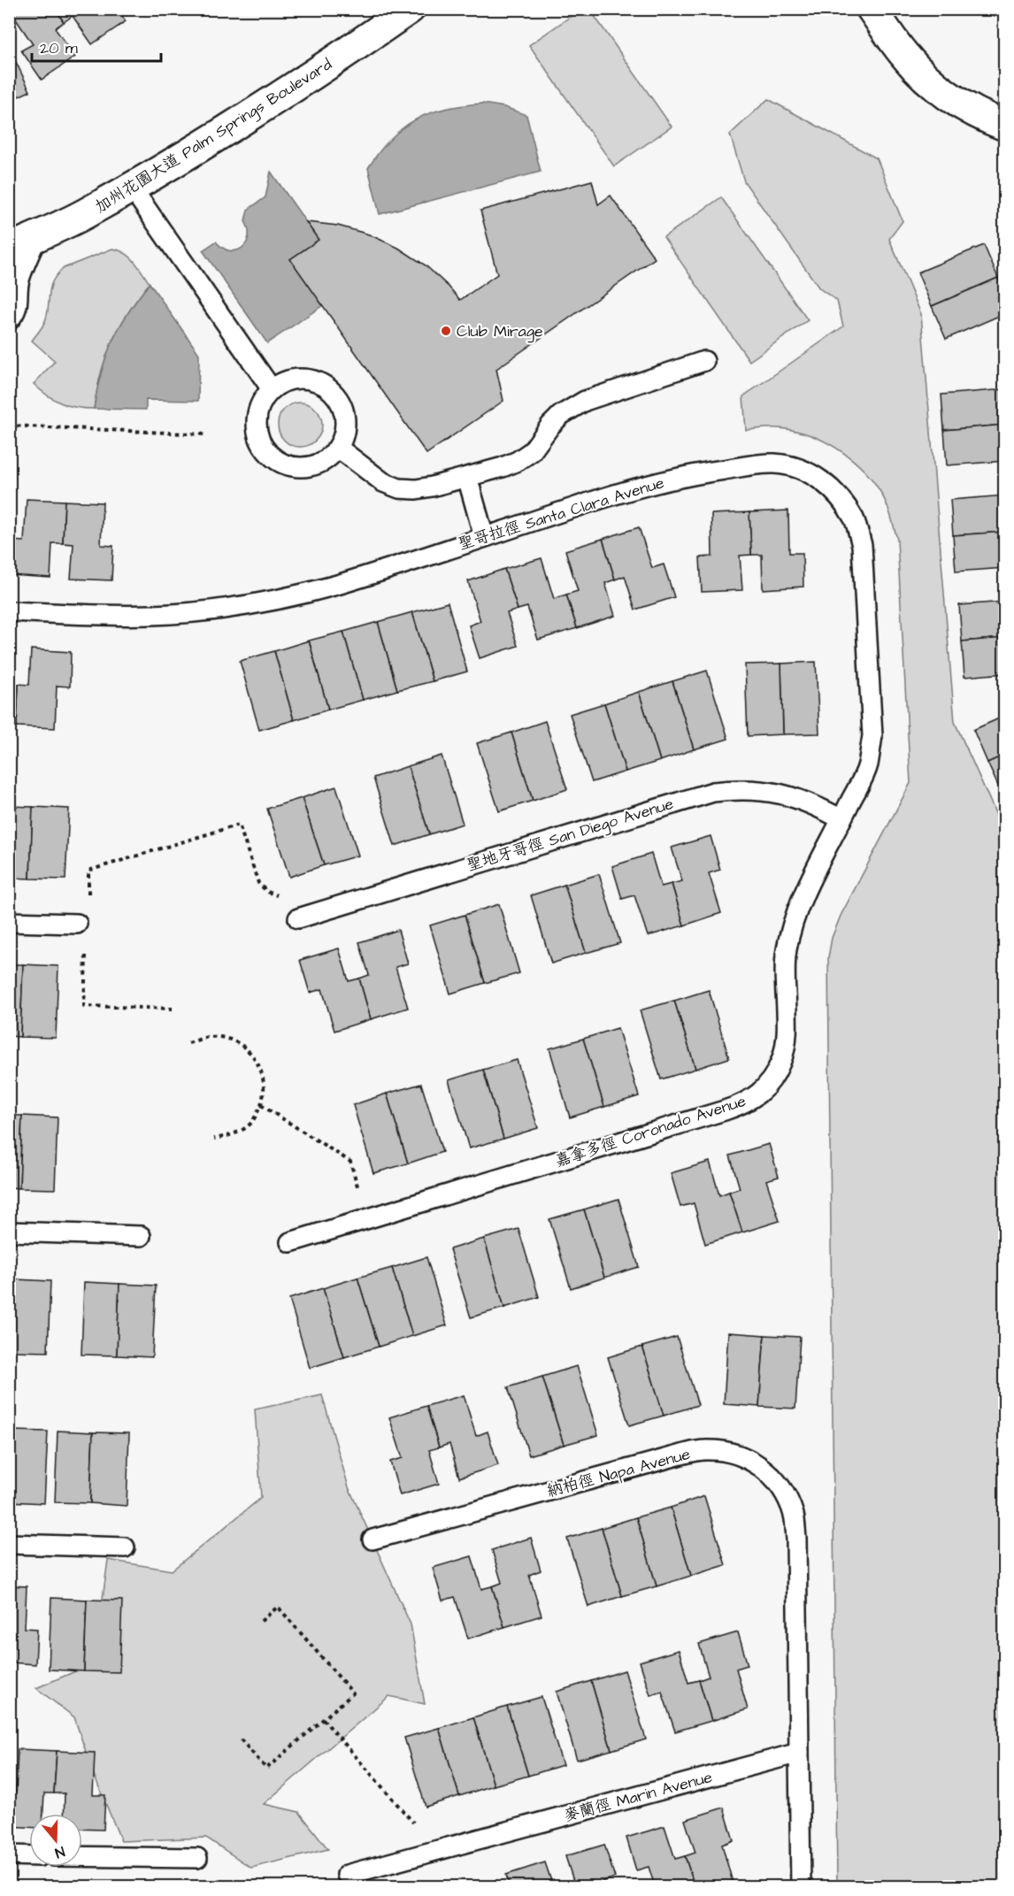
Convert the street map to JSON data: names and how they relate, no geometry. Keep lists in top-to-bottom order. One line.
{"streets":{"street":["加州花園大道 Palm Springs Boulevard"],"lane":["聖哥拉徑 Santa Clara Avenue","聖地牙哥徑 San Diego Avenue","嘉拿多徑 Coronado Avenue","納柏徑 Napa Avenue","麥蘭徑 Marin Avenue"]},"crossings":[["聖哥拉徑 Santa Clara Avenue","聖地牙哥徑 San Diego Avenue"],["聖哥拉徑 Santa Clara Avenue","嘉拿多徑 Coronado Avenue"],["聖地牙哥徑 San Diego Avenue","嘉拿多徑 Coronado Avenue"],["納柏徑 Napa Avenue","麥蘭徑 Marin Avenue"]],"places":["Club Mirage"],"scale_bar":"20 m","north":"bottom"}
